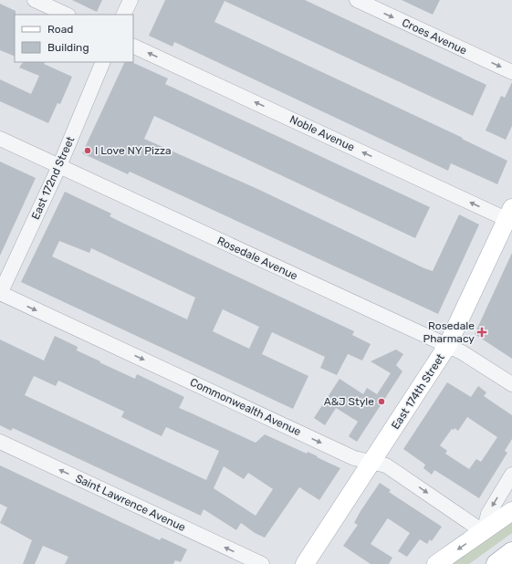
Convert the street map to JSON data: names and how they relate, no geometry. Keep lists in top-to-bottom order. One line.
{"streets":{"main road":["East 174th Street"],"street":["Croes Avenue","Noble Avenue","East 172nd Street","Rosedale Avenue","Commonwealth Avenue","Saint Lawrence Avenue"]},"crossings":[["Noble Avenue","East 174th Street"],["East 172nd Street","Rosedale Avenue"],["East 172nd Street","Commonwealth Avenue"],["Rosedale Avenue","East 174th Street"],["East 174th Street","Commonwealth Avenue"]],"one_way":["Croes Avenue","Noble Avenue","Commonwealth Avenue","Saint Lawrence Avenue"],"places":{"other":["I Love NY Pizza","A&J Style"],"health":["Rosedale Pharmacy"]},"legend":["Road","Building"]}
